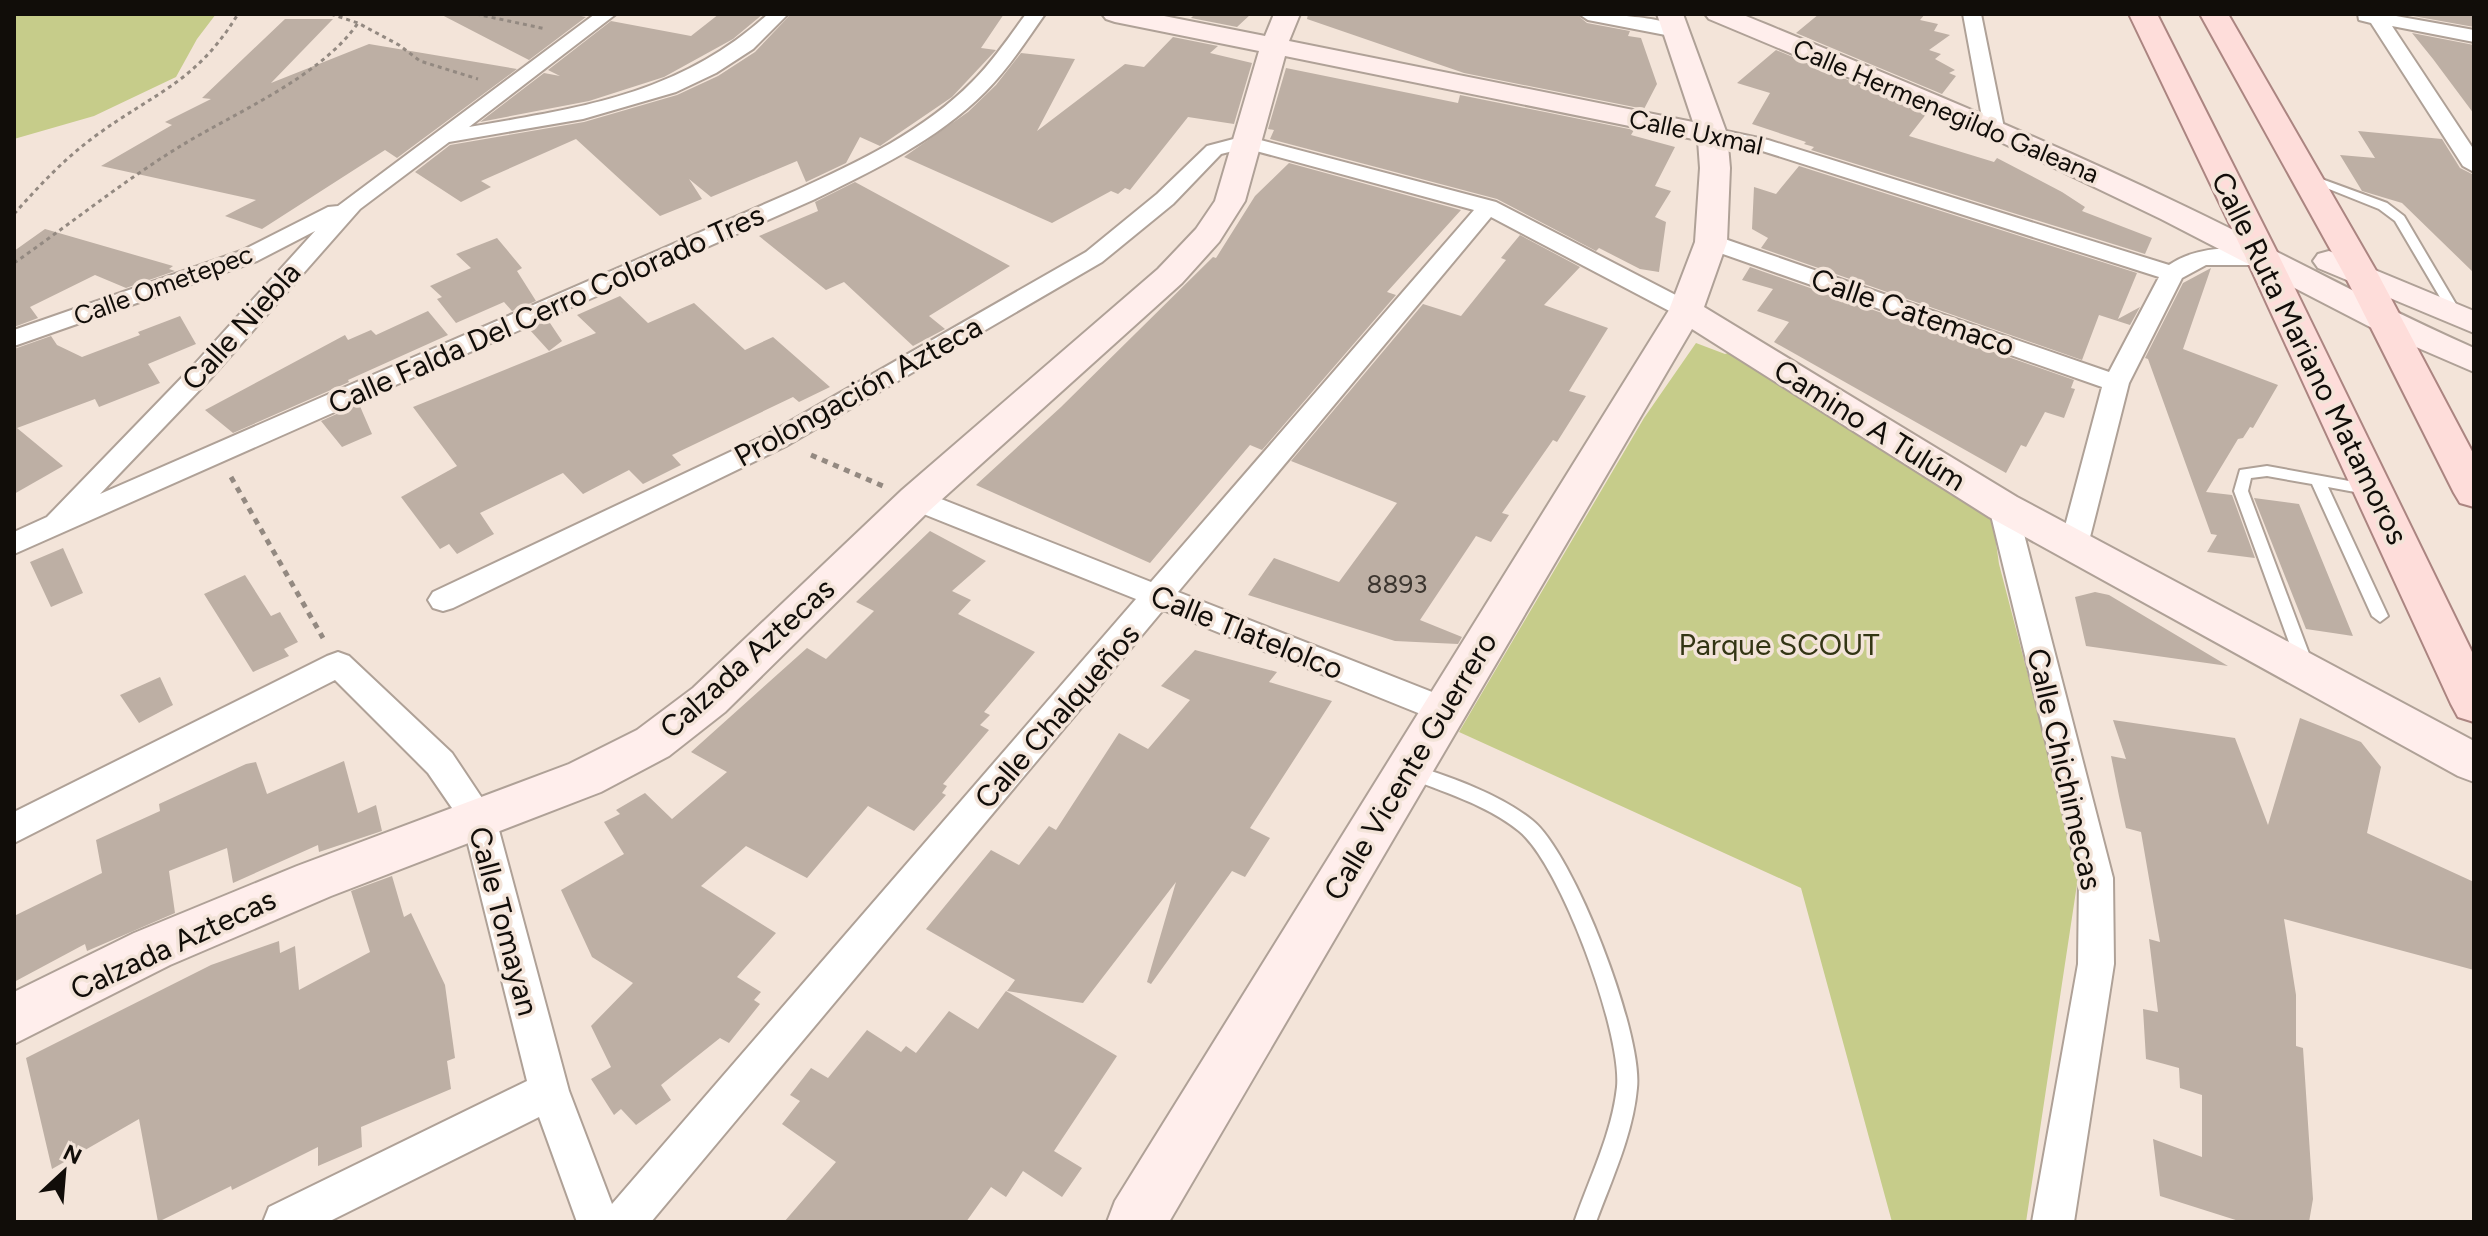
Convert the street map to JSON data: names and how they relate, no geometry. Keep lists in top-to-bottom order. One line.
{"streets":{"main road":["Calle Ruta Mariano Matamoros"],"street":["Calle Hermenegildo Galeana","Calle Uxmal","Calle Ometepec","Calle Falda Del Cerro Colorado Tres","Calle Catemaco","Calle Niebla","Prolongación Azteca","Camino A Tulúm","Calle Tlatelolco","Calzada Aztecas","Calle Chalqueños","Calle Vicente Guerrero","Calle Chichimecas","Calle Tomayan"]},"crossings":[["Calle Hermenegildo Galeana","Calle Ruta Mariano Matamoros"],["Calle Uxmal","Calzada Aztecas"],["Calle Uxmal","Calle Vicente Guerrero"],["Calle Ometepec","Calle Niebla"],["Calle Falda Del Cerro Colorado Tres","Calle Niebla"],["Calle Catemaco","Calle Vicente Guerrero"],["Prolongación Azteca","Camino A Tulúm"],["Prolongación Azteca","Calzada Aztecas"],["Camino A Tulúm","Calzada Aztecas"],["Camino A Tulúm","Calle Chalqueños"],["Camino A Tulúm","Calle Vicente Guerrero"],["Camino A Tulúm","Calle Chichimecas"],["Calle Tlatelolco","Calzada Aztecas"],["Calle Tlatelolco","Calle Chalqueños"],["Calle Tlatelolco","Calle Vicente Guerrero"],["Calzada Aztecas","Calle Tomayan"]],"parks":["Parque SCOUT"],"house_numbers":["8893"],"north":"top right"}
